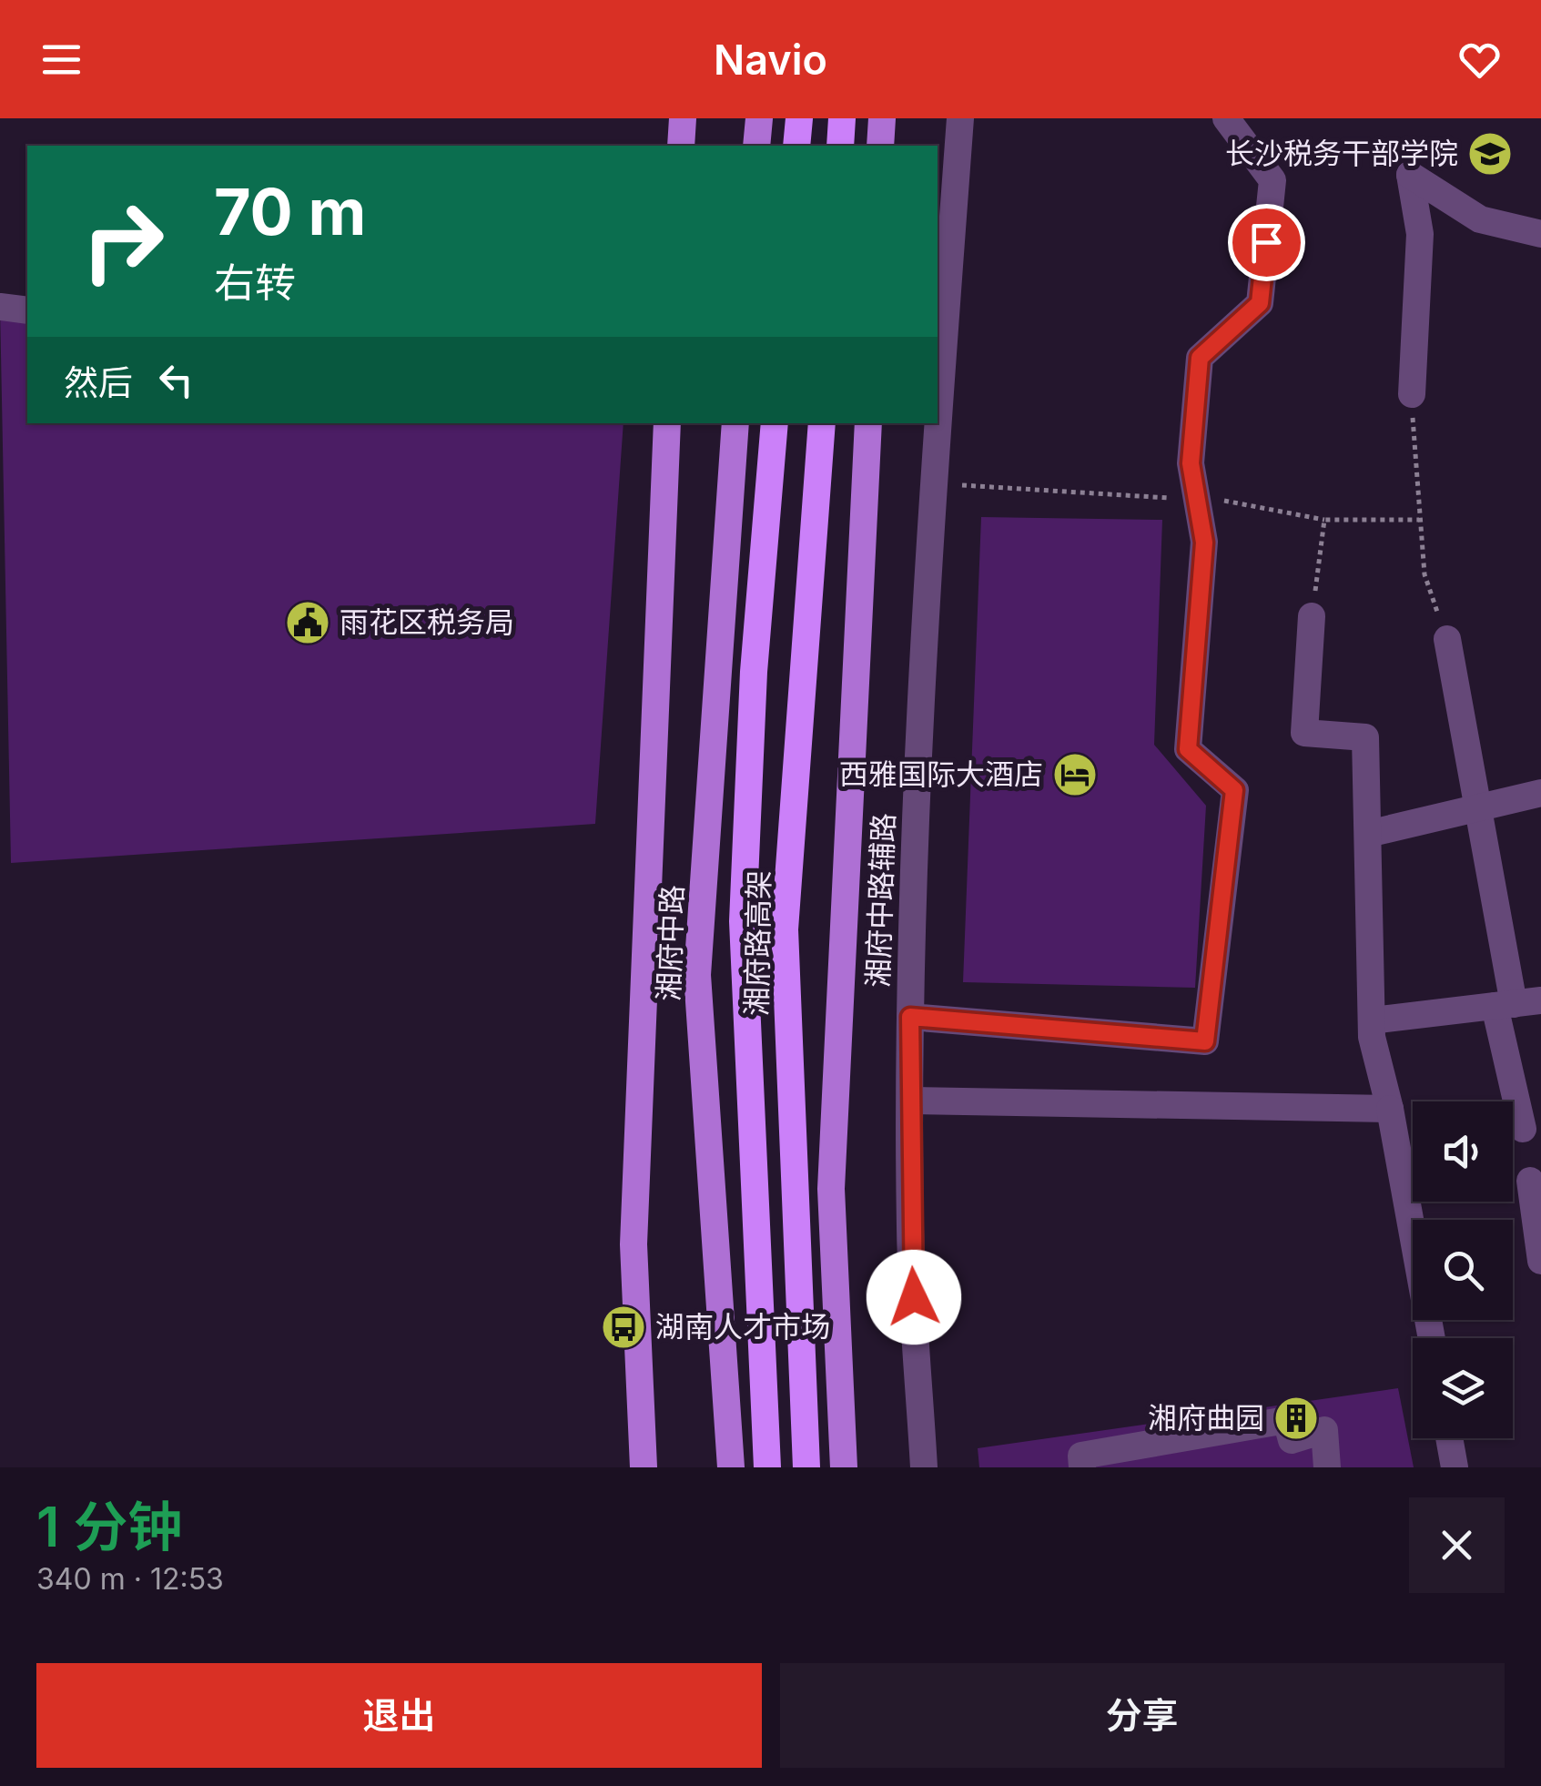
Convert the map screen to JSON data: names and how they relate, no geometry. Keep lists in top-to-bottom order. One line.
{"streets":{"highway":["湘府路高架"],"main road":["湘府中路"],"street":["湘府中路辅路"]},"places":{"school or university":["长沙税务干部学院"],"public building":["雨花区税务局"],"hotel":["西雅国际大酒店"],"bus stop":["湖南人才市场"],"building":["湘府曲园"]},"page":{"header":"Navio","turn":["70 m","右转"],"then":"然后","heading":["1 分钟","340 m · 12:53"],"buttons":["退出","分享"]}}
